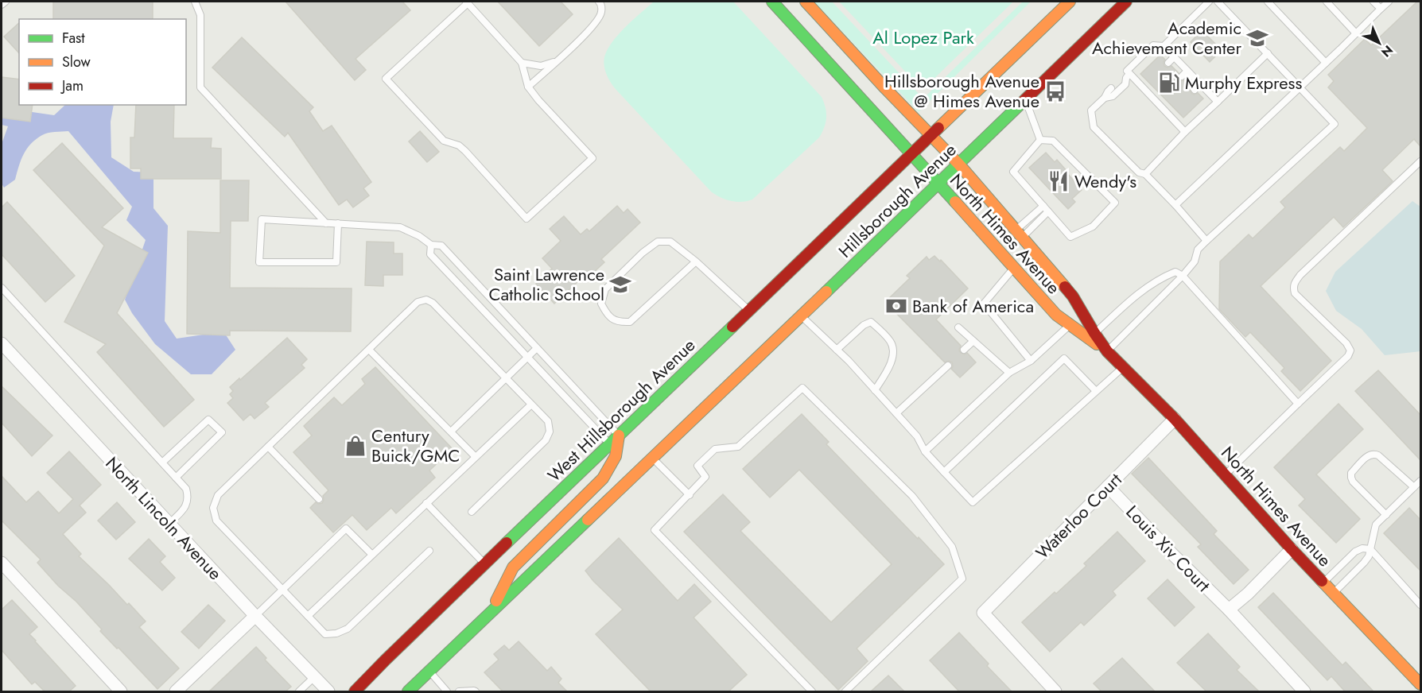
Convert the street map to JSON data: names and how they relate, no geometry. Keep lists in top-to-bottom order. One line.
{"streets":{"main road":["Hillsborough Avenue","North Himes Avenue","West Hillsborough Avenue"],"street":["Waterloo Court","North Lincoln Avenue","Louis Xiv Court"]},"crossings":[["Hillsborough Avenue","North Himes Avenue"],["Hillsborough Avenue","West Hillsborough Avenue"],["North Himes Avenue","West Hillsborough Avenue"],["North Himes Avenue","Waterloo Court"],["Waterloo Court","Louis Xiv Court"]],"parks":["Al Lopez Park"],"places":{"school or university":["Academic Achievement Center","Saint Lawrence Catholic School"],"fuel station":["Murphy Express"],"bus stop":["Hillsborough Avenue @ Himes Avenue"],"restaurant":["Wendy's"],"bank":["Bank of America"],"shop":["Century Buick/GMC"]},"legend":["Fast","Slow","Jam"],"north":"bottom right"}
